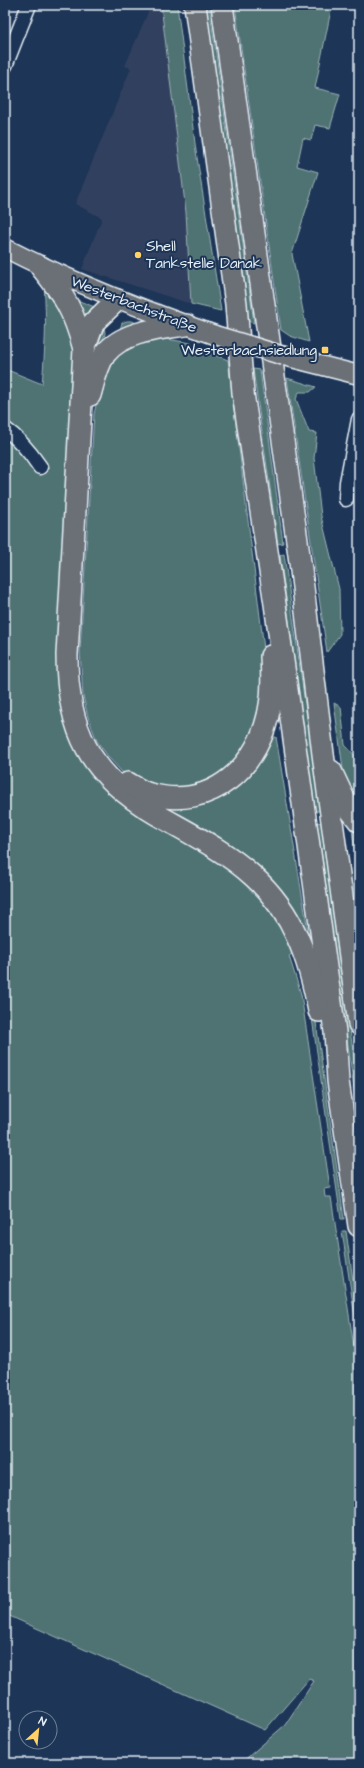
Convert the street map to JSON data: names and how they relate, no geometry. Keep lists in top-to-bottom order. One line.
{"streets":{"main road":["Westerbachstraße"]},"places":{"other":["Shell Tankstelle Danak"],"transit":["Westerbachsiedlung"]},"north":"top right"}
